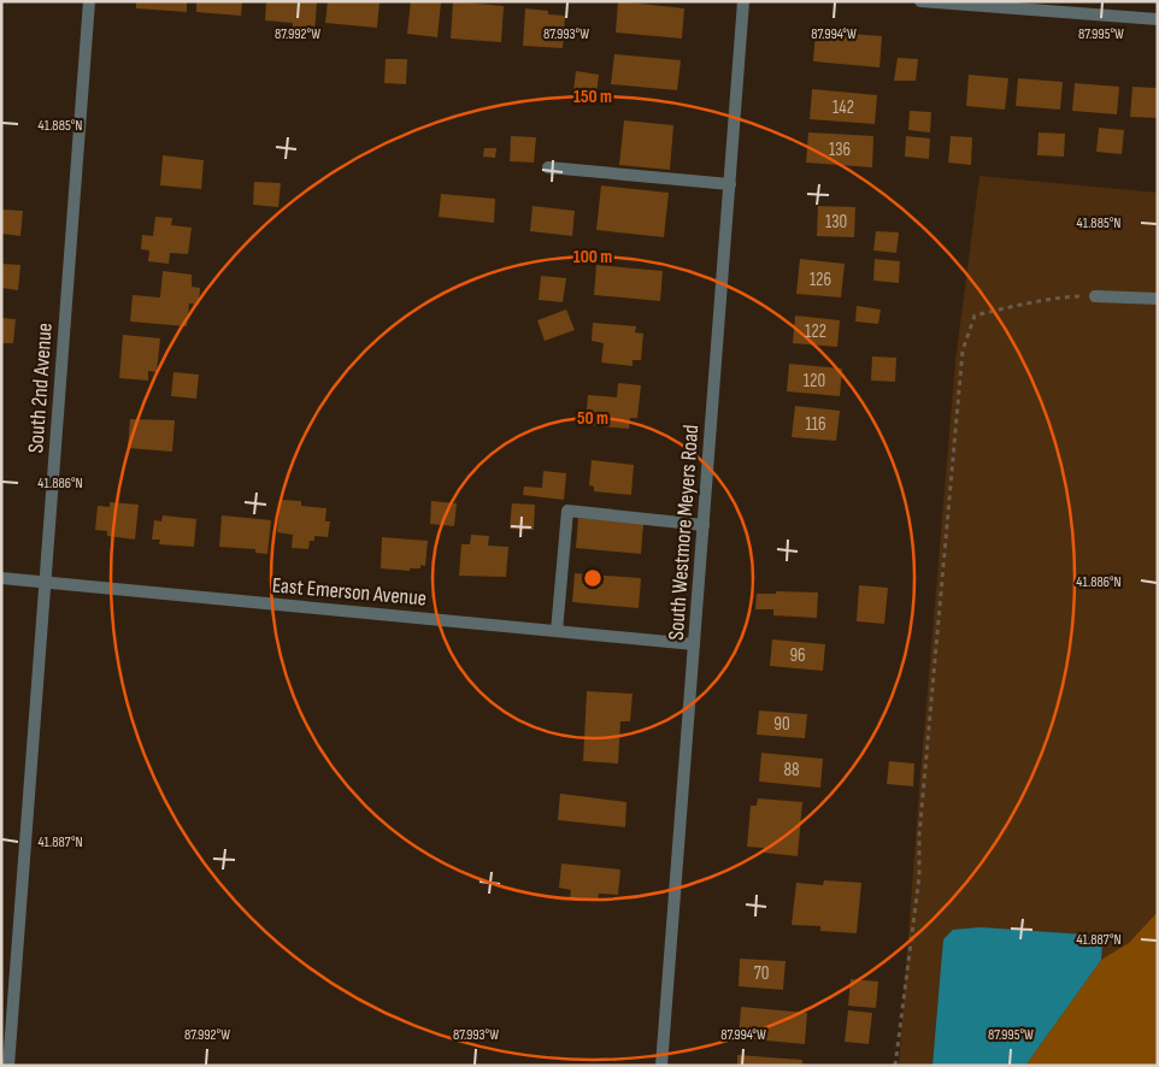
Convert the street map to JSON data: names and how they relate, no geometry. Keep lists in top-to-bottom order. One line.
{"streets":{"street":["South 2nd Avenue","South Westmore Meyers Road","East Emerson Avenue"]},"crossings":[["South 2nd Avenue","East Emerson Avenue"],["South Westmore Meyers Road","East Emerson Avenue"]],"house_numbers":["142","136","130","126","122","120","116","96","90","88","70"],"coordinates":["87.992°W","87.993°W","87.994°W","87.995°W","41.885°N","41.886°N","41.887°N"],"rings":["150 m","100 m","50 m"]}
